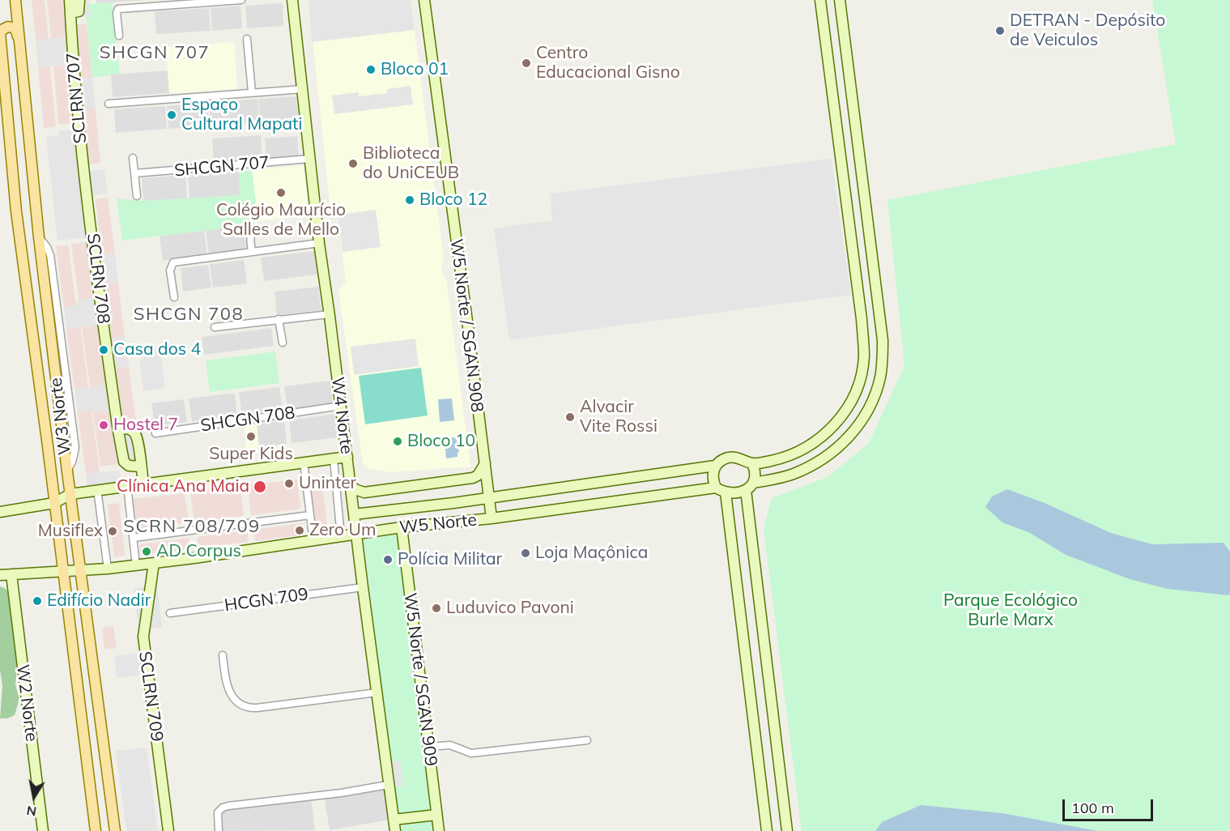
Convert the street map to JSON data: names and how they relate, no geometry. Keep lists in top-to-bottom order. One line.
{"streets":{"main road":["W3 Norte"],"street":["SCLRN 707","SHCGN 707","SCLRN 708","W5 Norte / SGAN 908","W4 Norte","SHCGN 708","W5 Norte","HCGN 709","W5 Norte / SGAN 909","SCLRN 709","W2 Norte"]},"crossings":[["SCLRN 707","SCLRN 708"],["SHCGN 707","W4 Norte"],["W5 Norte / SGAN 908","W5 Norte"],["W4 Norte","SHCGN 708"],["W4 Norte","W5 Norte"],["W4 Norte","HCGN 709"],["W5 Norte","W5 Norte / SGAN 909"]],"districts":["SHCGN 707","SHCGN 708","SCRN 708/709"],"parks":["Parque Ecológico Burle Marx"],"places":["DETRAN - Depósito de Veiculos","Centro Educacional Gisno","Bloco 01","Espaço Cultural Mapati","Biblioteca do UniCEUB","Colégio Maurício Salles de Mello","Bloco 12","Casa dos 4","Alvacir Vite Rossi","Hostel 7","Super Kids","Bloco 10","Uninter","Clínica Ana Maia","Zero Um","Musiflex","AD Corpus","Loja Maçônica","Polícia Militar","Edifício Nadir","Luduvico Pavoni"],"scale_bar":"100 m","north":"bottom"}
